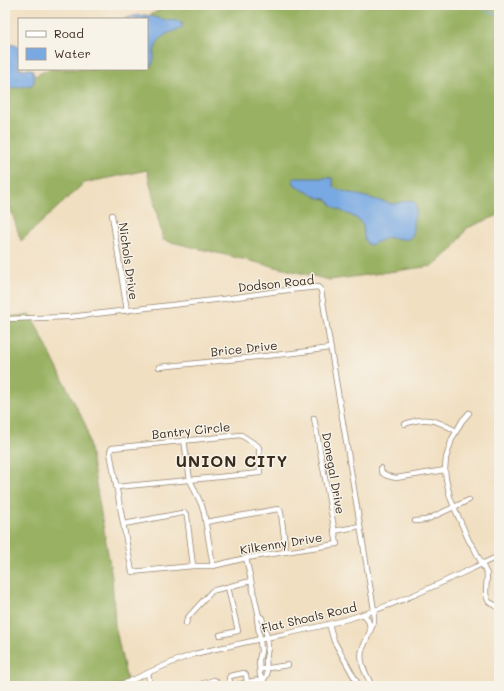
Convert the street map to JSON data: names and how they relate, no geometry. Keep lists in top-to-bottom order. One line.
{"streets":{"street":["Nichols Drive","Dodson Road","Brice Drive","Bantry Circle","Donegal Drive","Kilkenny Drive","Flat Shoals Road"]},"crossings":[["Nichols Drive","Dodson Road"],["Dodson Road","Brice Drive"],["Dodson Road","Flat Shoals Road"],["Donegal Drive","Kilkenny Drive"]],"districts":["UNION CITY"],"legend":["Road","Water"]}
